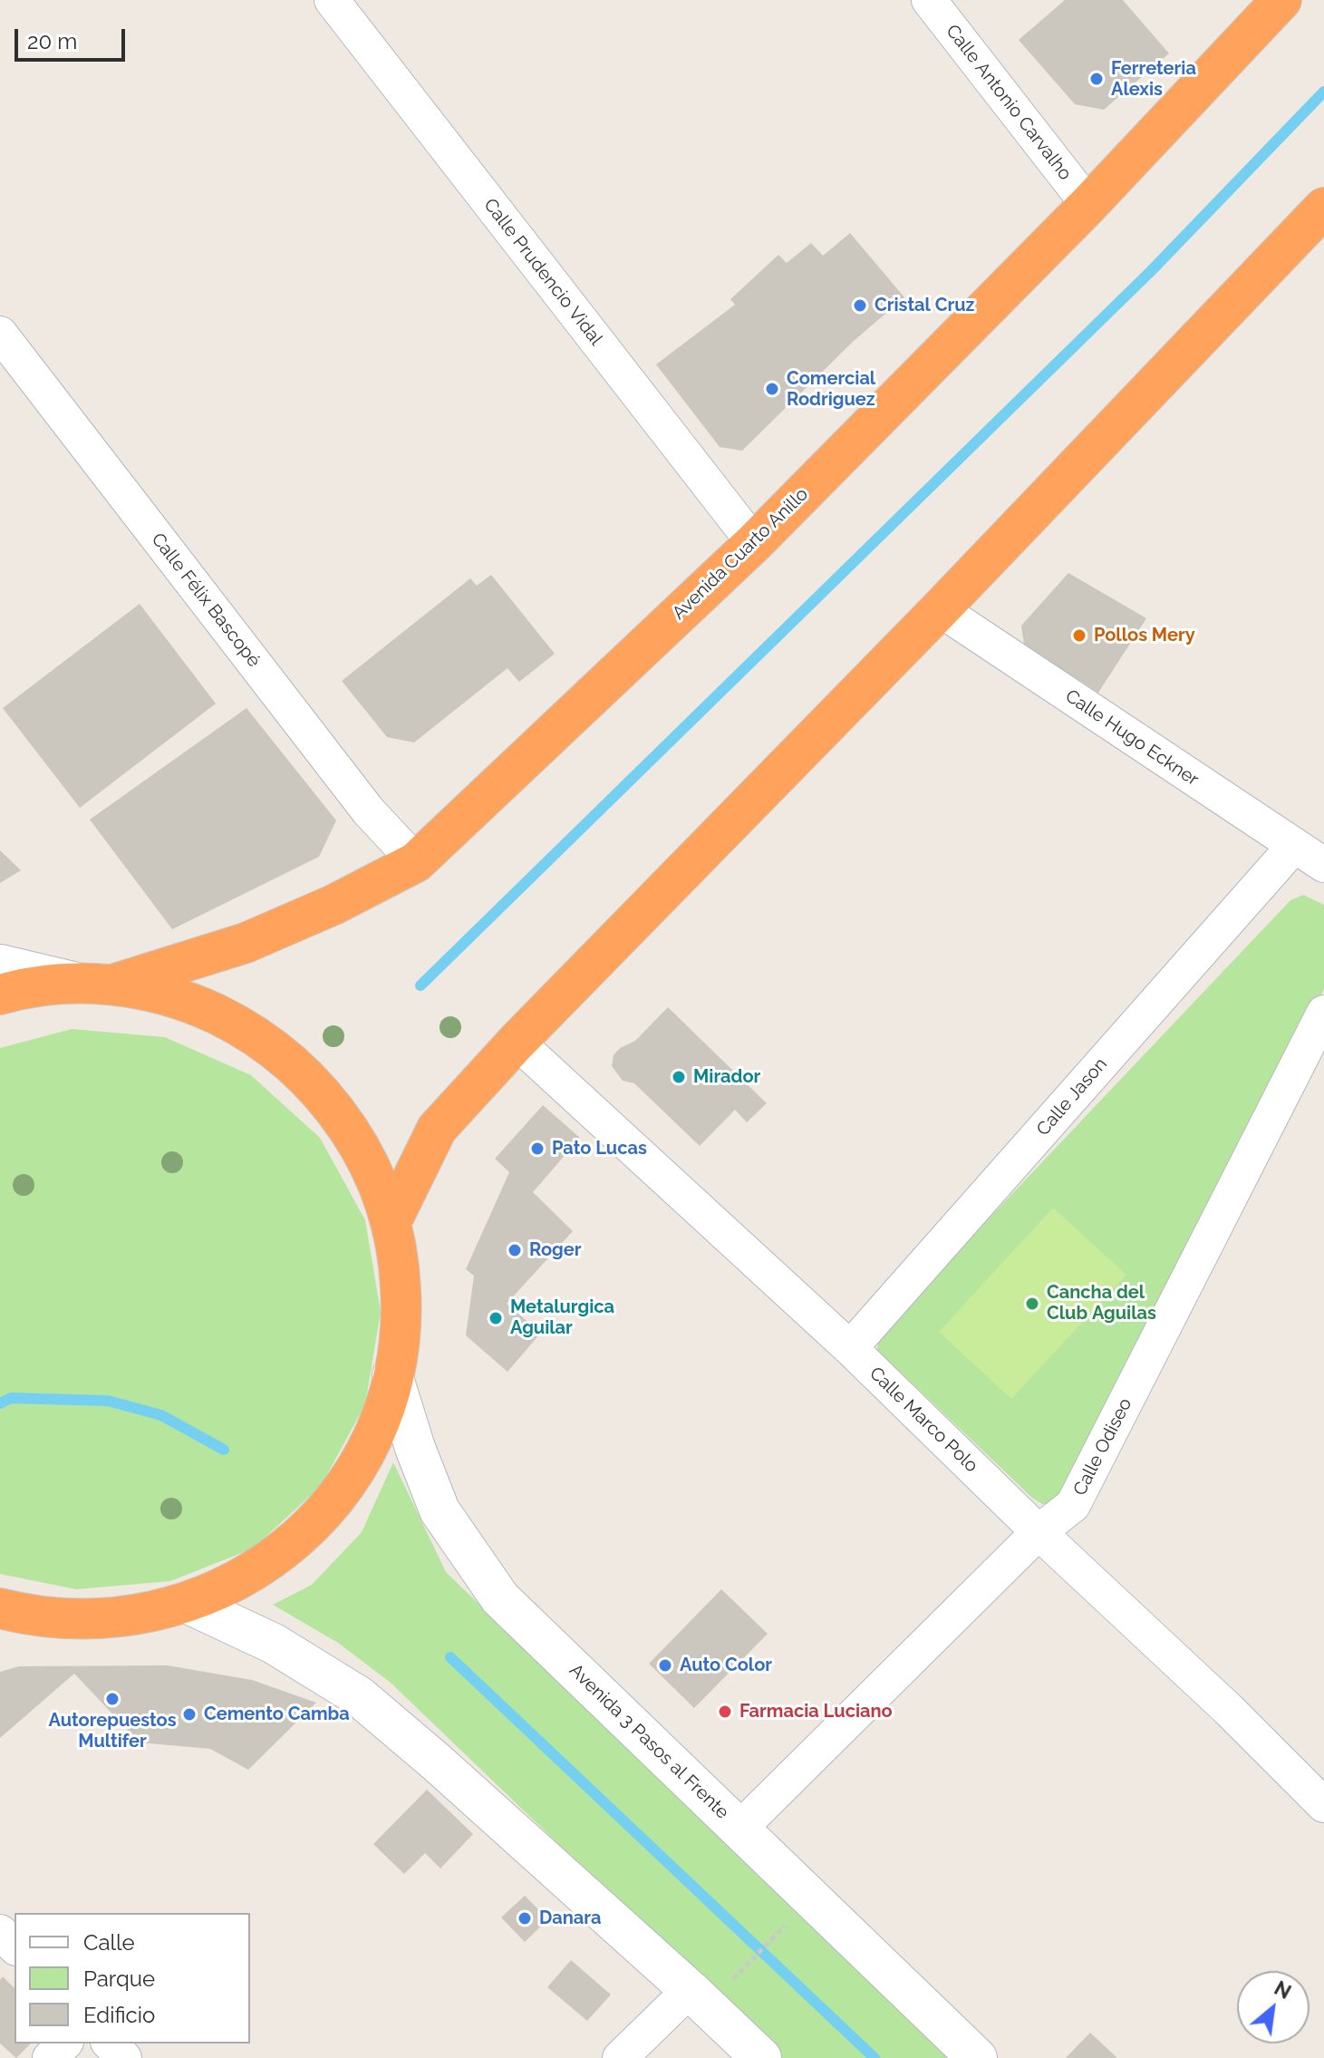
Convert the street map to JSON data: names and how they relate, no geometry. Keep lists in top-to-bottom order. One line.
{"streets":{"highway":["Avenida Cuarto Anillo"],"main road":["Avenida 3 Pasos al Frente"],"street":["Calle Antonio Carvalho","Calle Prudencio Vidal","Calle Félix Bascopé","Calle Hugo Eckner","Calle Jason","Calle Marco Polo","Calle Odiseo"]},"crossings":[["Calle Antonio Carvalho","Avenida Cuarto Anillo"],["Calle Prudencio Vidal","Avenida Cuarto Anillo"],["Avenida Cuarto Anillo","Calle Félix Bascopé"],["Calle Hugo Eckner","Calle Jason"],["Calle Jason","Calle Marco Polo"],["Calle Marco Polo","Calle Odiseo"],["Calle Odiseo","Avenida 3 Pasos al Frente"]],"places":["Ferreteria Alexis","Cristal Cruz","Comercial Rodriguez","Pollos Mery","Mirador","Pato Lucas","Roger","Cancha del Club Aguilas","Metalurgica Aguilar","Auto Color","Autorepuestos Multifer","Farmacia Luciano","Cemento Camba","Danara"],"legend":["Calle","Parque","Edificio"],"scale_bar":"20 m","north":"top right"}
